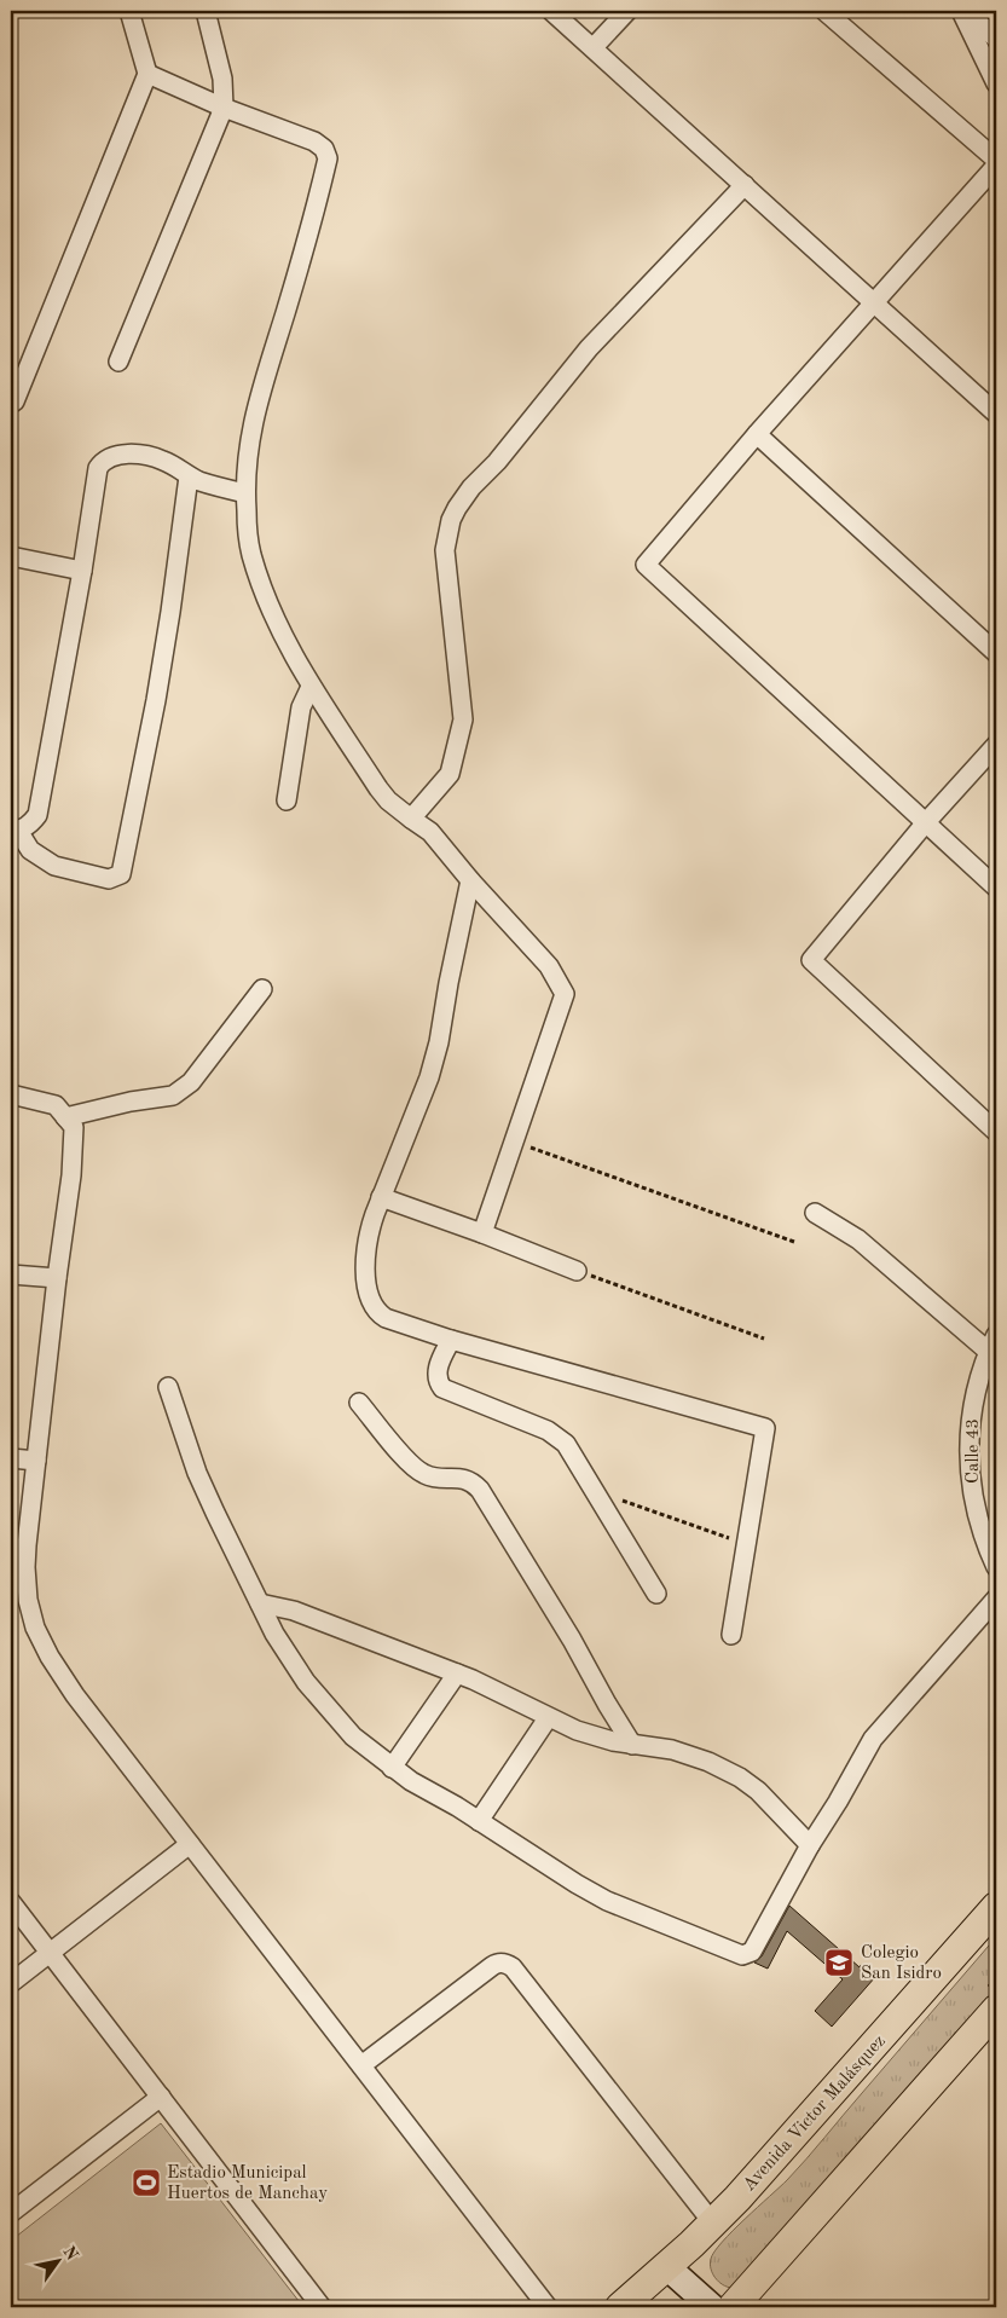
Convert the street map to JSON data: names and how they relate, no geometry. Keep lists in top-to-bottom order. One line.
{"streets":{"main road":["Avenida Victor Malásquez"],"street":["Calle 43"]},"places":{"school or university":["Colegio San Isidro"],"sports":["Estadio Municipal Huertos de Manchay"]},"north":"top right"}
